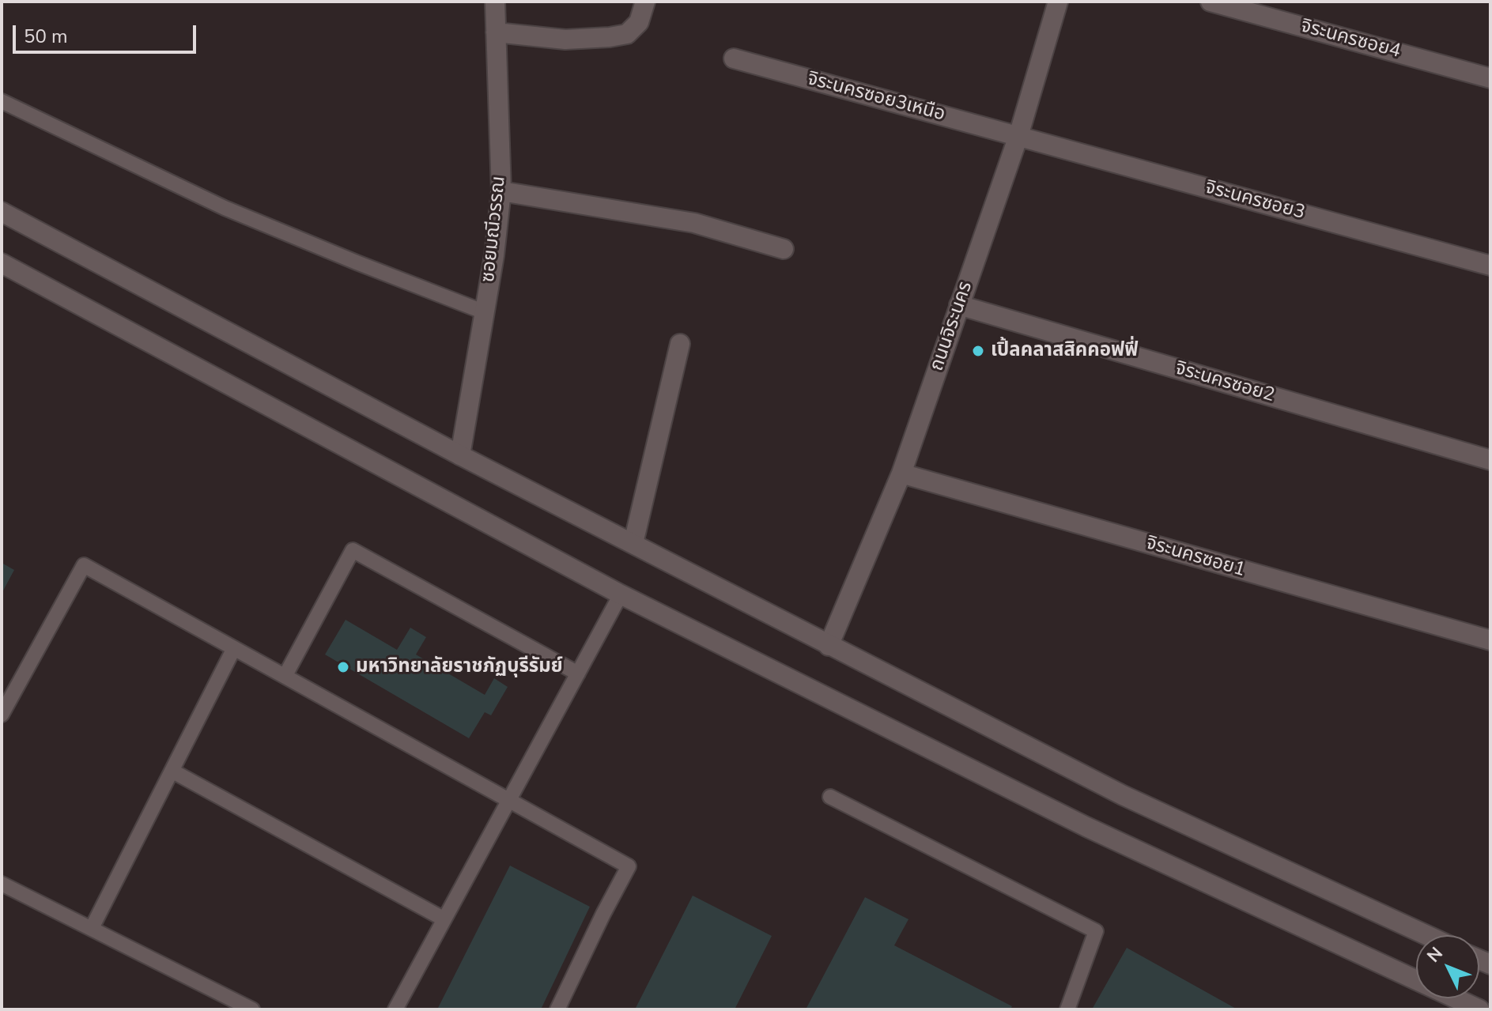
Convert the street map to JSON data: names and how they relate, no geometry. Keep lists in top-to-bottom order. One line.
{"streets":{"street":["จิระนครซอย4","จิระนครซอย3เหนือ","จิระนครซอย3","ซอยมณีวรรณ","ถนนจิระนคร","จิระนครซอย2","จิระนครซอย1"]},"crossings":[["จิระนครซอย3เหนือ","จิระนครซอย3"],["จิระนครซอย3เหนือ","ถนนจิระนคร"],["จิระนครซอย3","ถนนจิระนคร"],["ถนนจิระนคร","จิระนครซอย2"],["ถนนจิระนคร","จิระนครซอย1"]],"places":["เปิ้ลคลาสสิคคอฟฟี่","มหาวิทยาลัยราชภัฏบุรีรัมย์"],"scale_bar":"50 m","north":"top left"}
